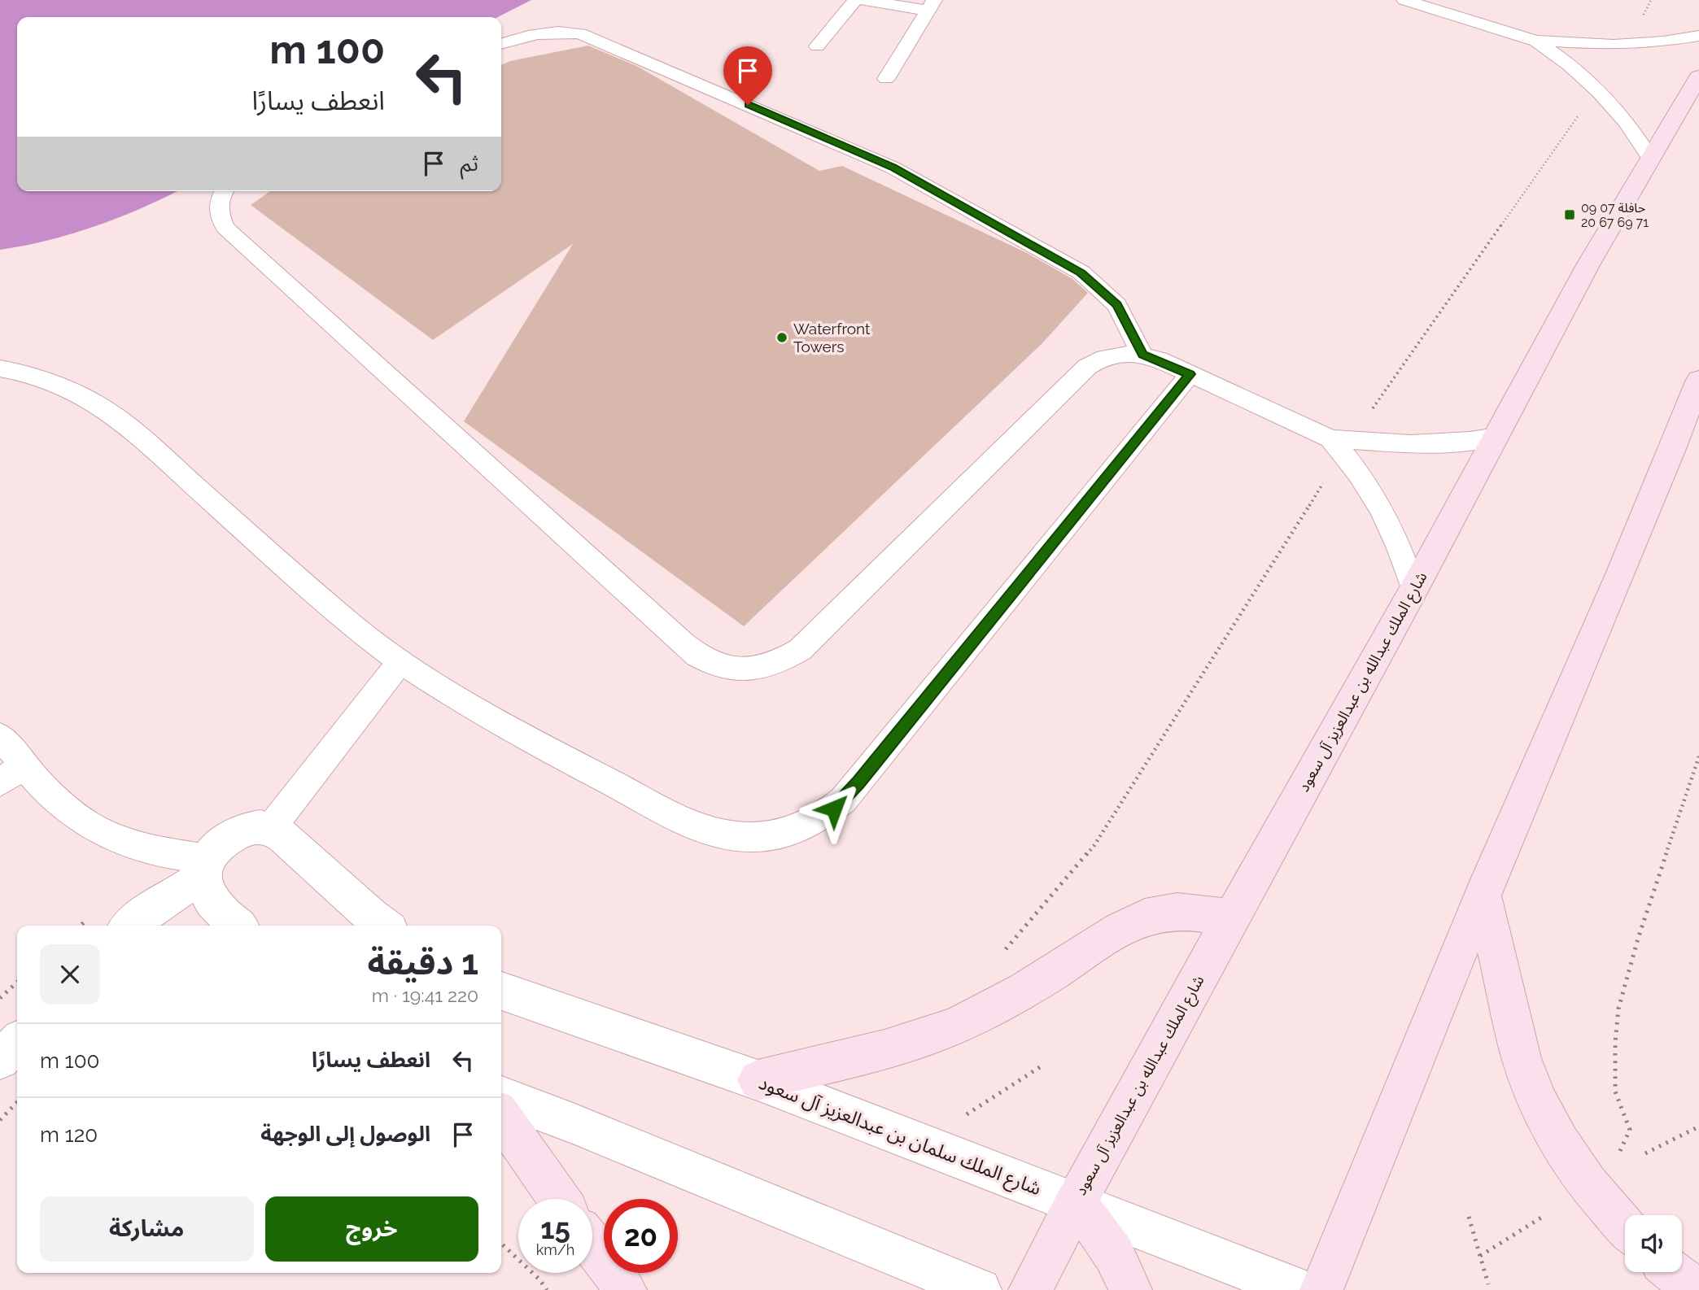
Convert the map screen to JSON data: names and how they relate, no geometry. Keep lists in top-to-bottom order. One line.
{"streets":{"main road":["شارع الملك عبدالله بن عبدالعزيز آل سعود"],"street":["شارع الملك سلمان بن عبدالعزيز آل سعود"]},"crossings":[["شارع الملك عبدالله بن عبدالعزيز آل سعود","شارع الملك سلمان بن عبدالعزيز آل سعود"]],"places":{"transit":["حافلة 07 09 20 67 69 71"],"other":["Waterfront Towers"]},"page":{"turn":["100 m","انعطف يسارًا"],"then":"ثم","heading":["1 دقيقة","220 m · 19:41"],"list":[{"name":"انعطف يسارًا","value":"100 m"},{"name":"الوصول إلى الوجهة","value":"120 m"}],"buttons":["خروج","مشاركة"],"speed":"15 km/h","limit":"20"}}
